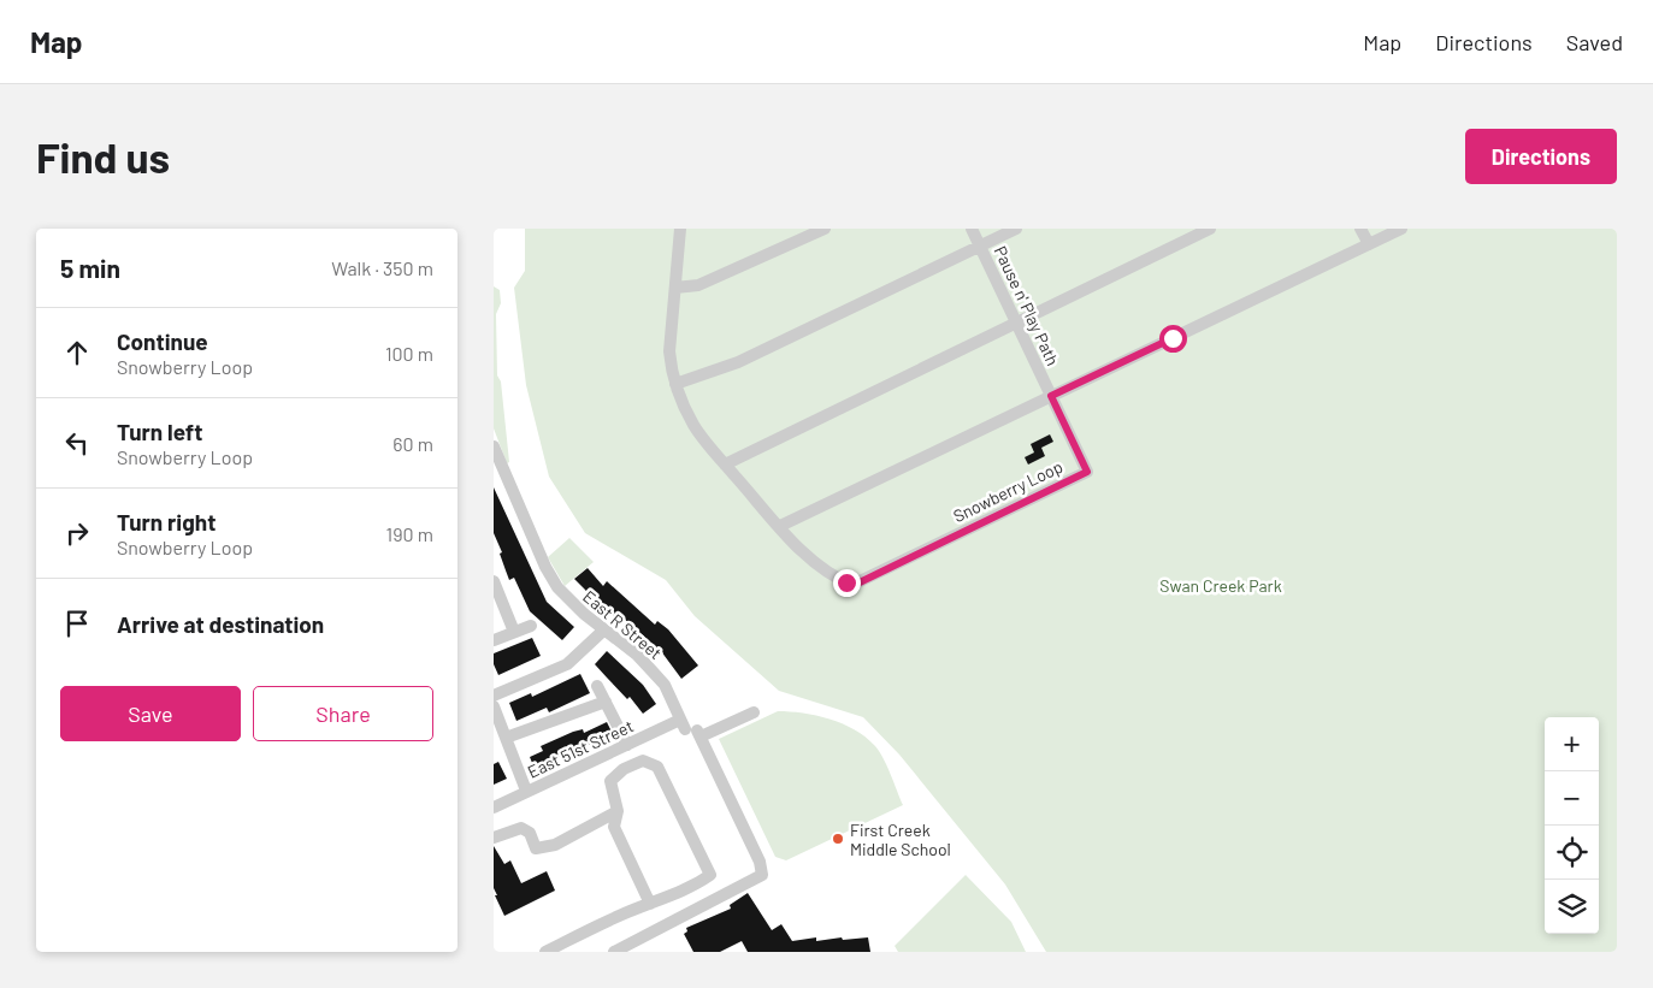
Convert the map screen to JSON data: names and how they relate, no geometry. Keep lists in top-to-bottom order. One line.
{"streets":{"street":["Pause n' Play Path","Snowberry Loop","East R Street","East 51st Street"]},"crossings":[["Pause n' Play Path","Snowberry Loop"],["East R Street","East 51st Street"]],"parks":["Swan Creek Park"],"places":["First Creek Middle School"],"page":{"header":"Map","nav":["Map","Directions","Saved"],"buttons":["Directions",["Save","Share"]],"title":"Find us","heading":["5 min","Walk · 350 m"],"list":[["Continue","Snowberry Loop","100 m"],["Turn left","Snowberry Loop","60 m"],["Turn right","Snowberry Loop","190 m"],"Arrive at destination"],"map_buttons":["+","−"]}}
